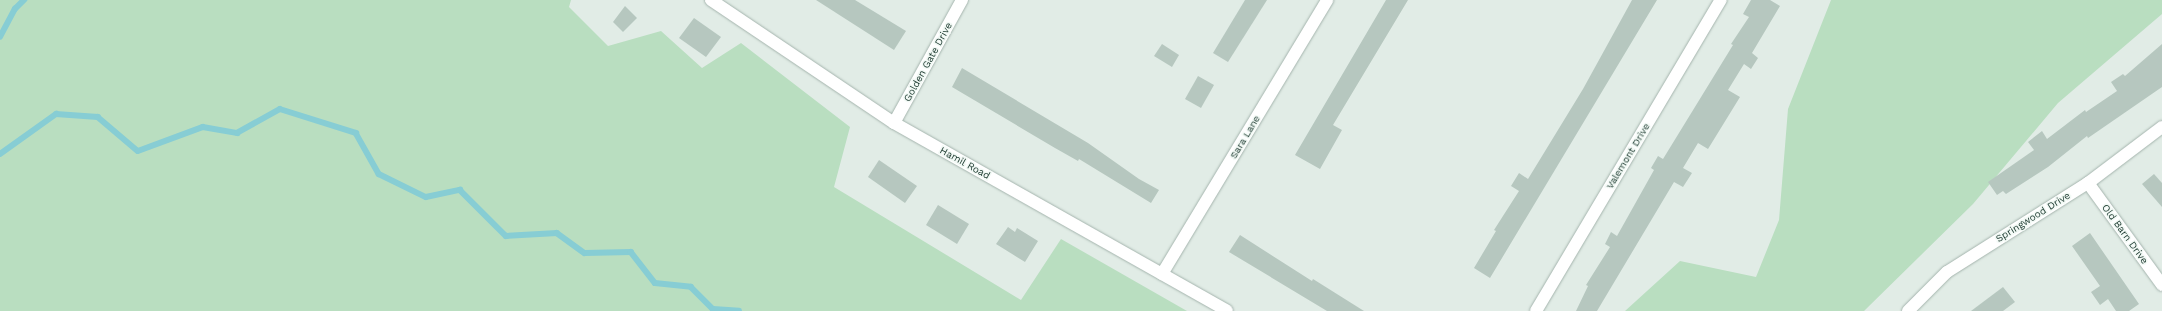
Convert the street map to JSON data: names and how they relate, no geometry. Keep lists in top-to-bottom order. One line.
{"streets":{"street":["Golden Gate Drive","Sara Lane","Valemont Drive","Hamil Road","Springwood Drive","Old Barn Drive"]},"crossings":[["Golden Gate Drive","Hamil Road"],["Sara Lane","Hamil Road"],["Springwood Drive","Old Barn Drive"]]}
